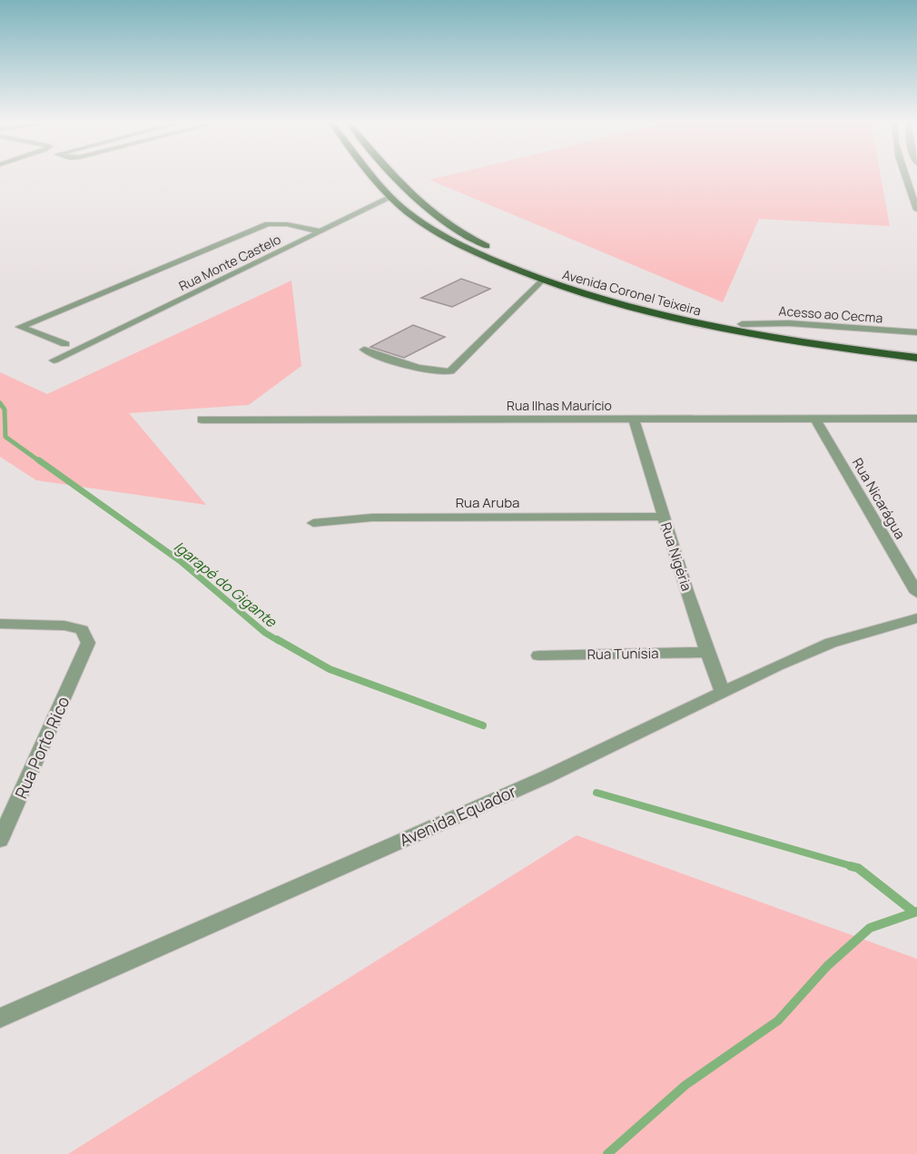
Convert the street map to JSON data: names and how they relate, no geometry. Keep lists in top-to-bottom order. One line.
{"streets":{"highway":["Avenida Coronel Teixeira"],"street":["Rua Monte Castelo","Acesso ao Cecma","Rua Ilhas Maurício","Rua Nicarágua","Rua Aruba","Rua Nigéria","Rua Tunísia","Rua Porto Rico","Avenida Equador"]},"crossings":[["Rua Monte Castelo","Avenida Coronel Teixeira"],["Avenida Coronel Teixeira","Acesso ao Cecma"],["Rua Ilhas Maurício","Rua Nicarágua"],["Rua Ilhas Maurício","Rua Nigéria"],["Rua Aruba","Rua Nigéria"],["Rua Nigéria","Rua Tunísia"],["Rua Nigéria","Avenida Equador"]],"water":["Igarapé do Gigante"]}
